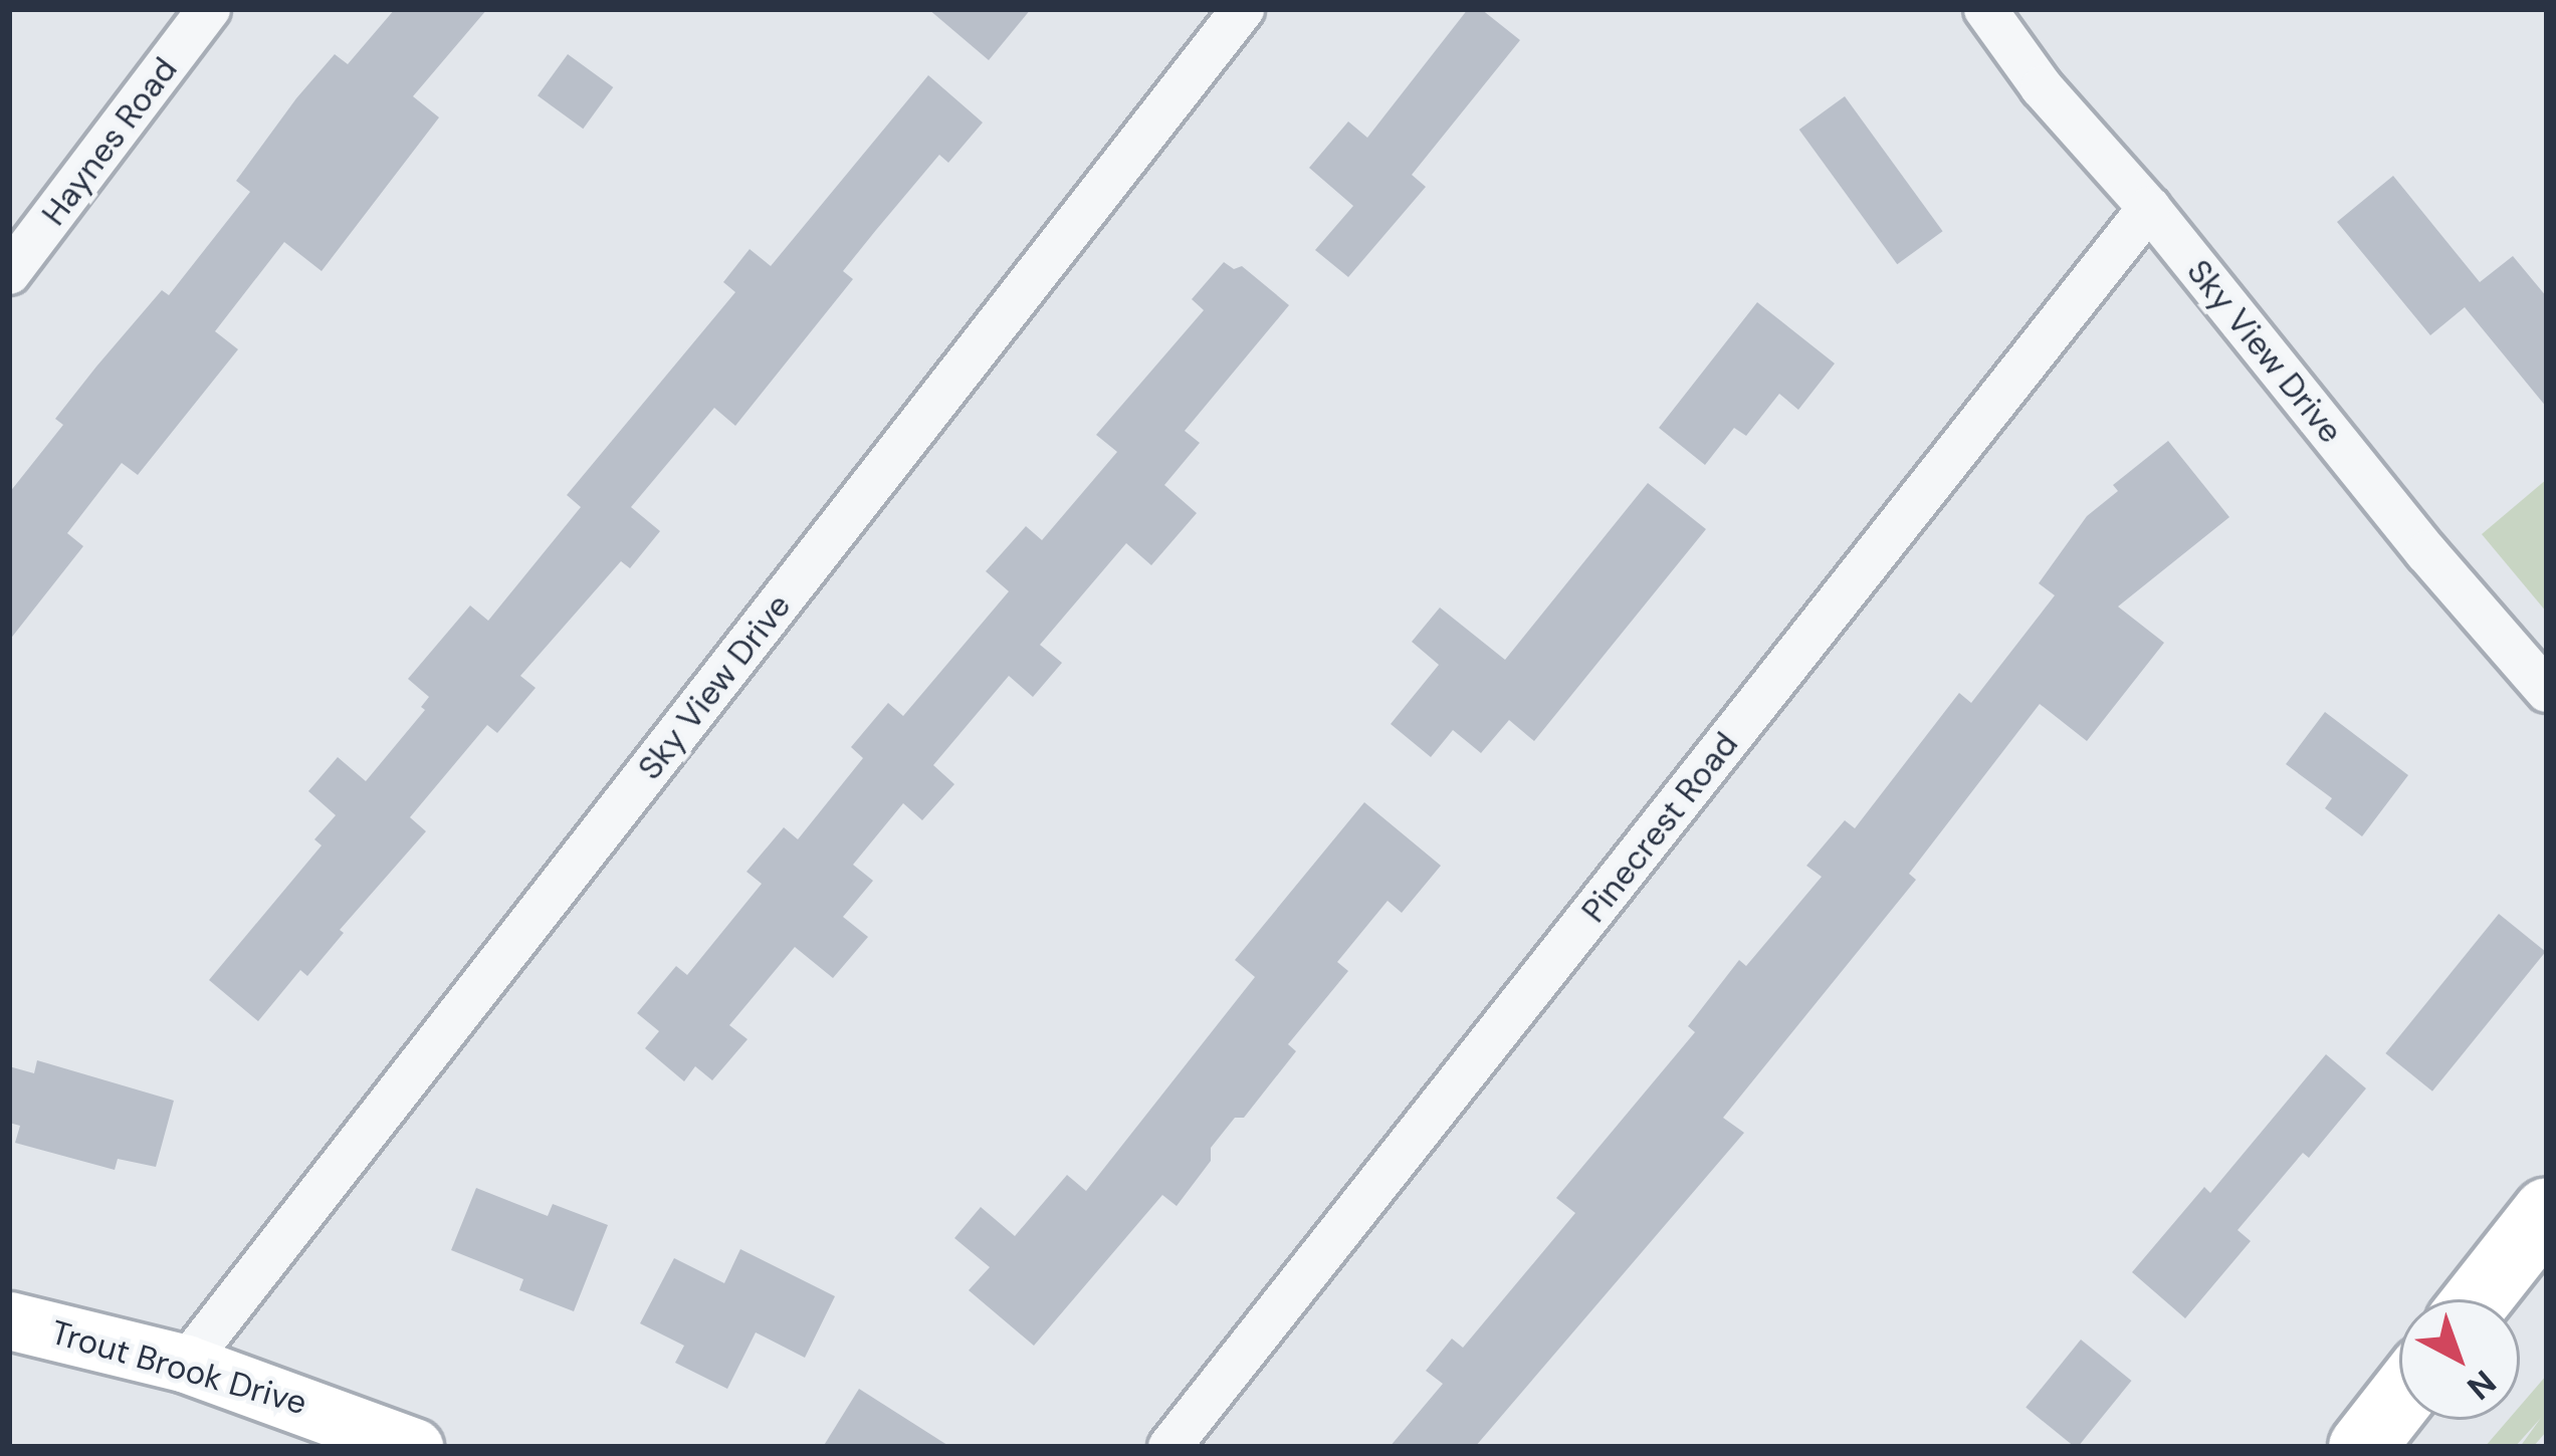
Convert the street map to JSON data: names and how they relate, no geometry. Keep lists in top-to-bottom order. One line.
{"streets":{"main road":["Trout Brook Drive"],"street":["Haynes Road","Sky View Drive","Pinecrest Road"]},"crossings":[["Sky View Drive","Pinecrest Road"],["Sky View Drive","Trout Brook Drive"]],"north":"bottom right"}
